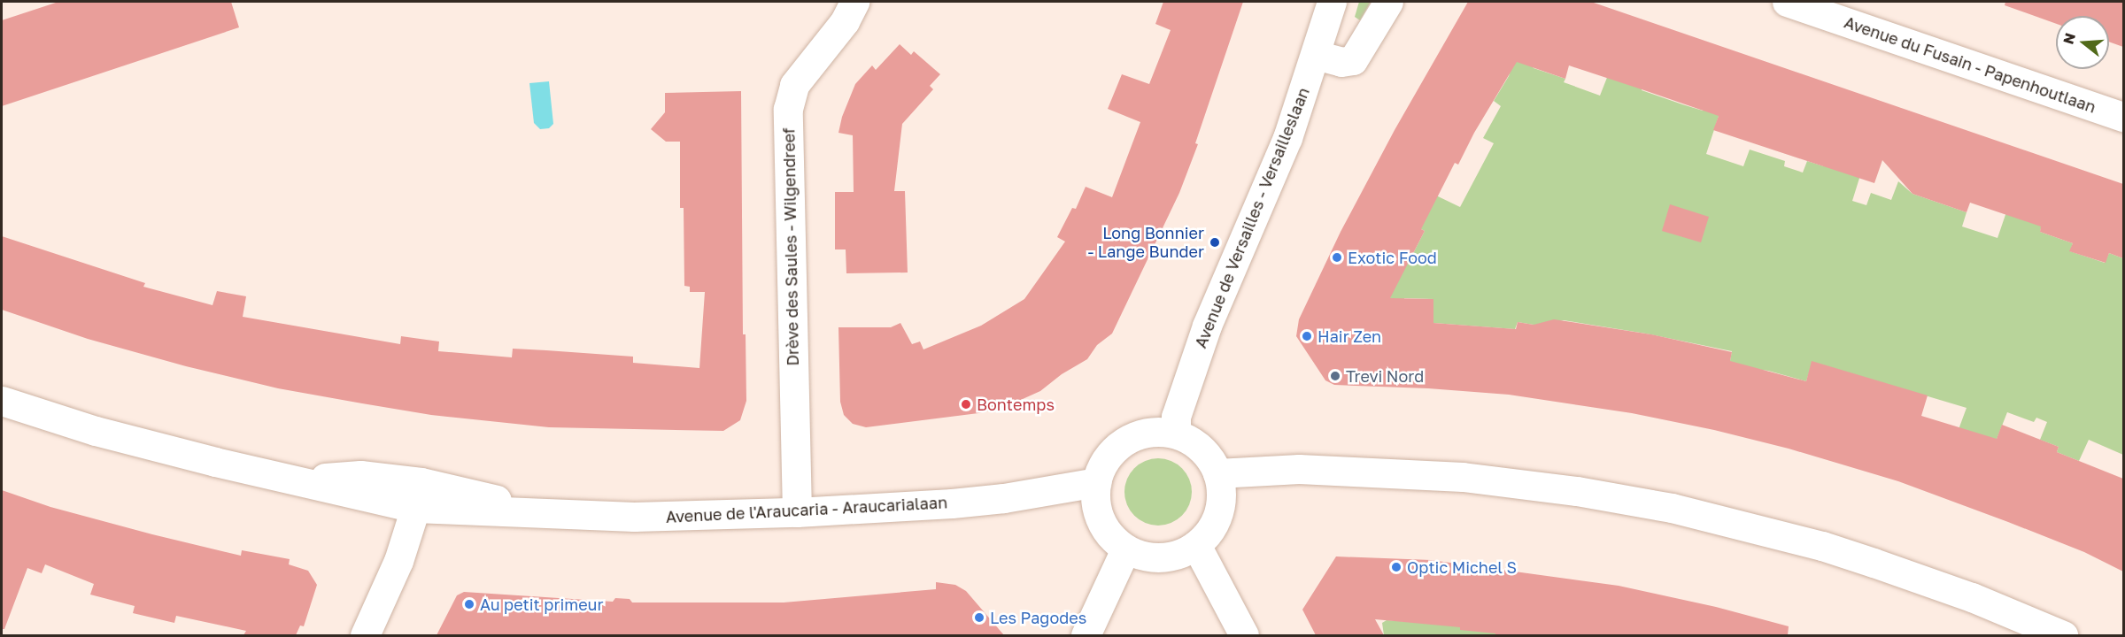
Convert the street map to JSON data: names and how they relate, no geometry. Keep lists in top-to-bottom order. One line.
{"streets":{"street":["Avenue du Fusain - Papenhoutlaan","Avenue de Versailles - Versailleslaan","Drève des Saules - Wilgendreef","Avenue de l'Araucaria - Araucarialaan"]},"crossings":[["Avenue de Versailles - Versailleslaan","Avenue de l'Araucaria - Araucarialaan"],["Drève des Saules - Wilgendreef","Avenue de l'Araucaria - Araucarialaan"]],"places":["Long Bonnier - Lange Bunder","Exotic Food","Hair Zen","Trevi Nord","Bontemps","Optic Michel S","Au petit primeur","Les Pagodes"],"north":"left"}
